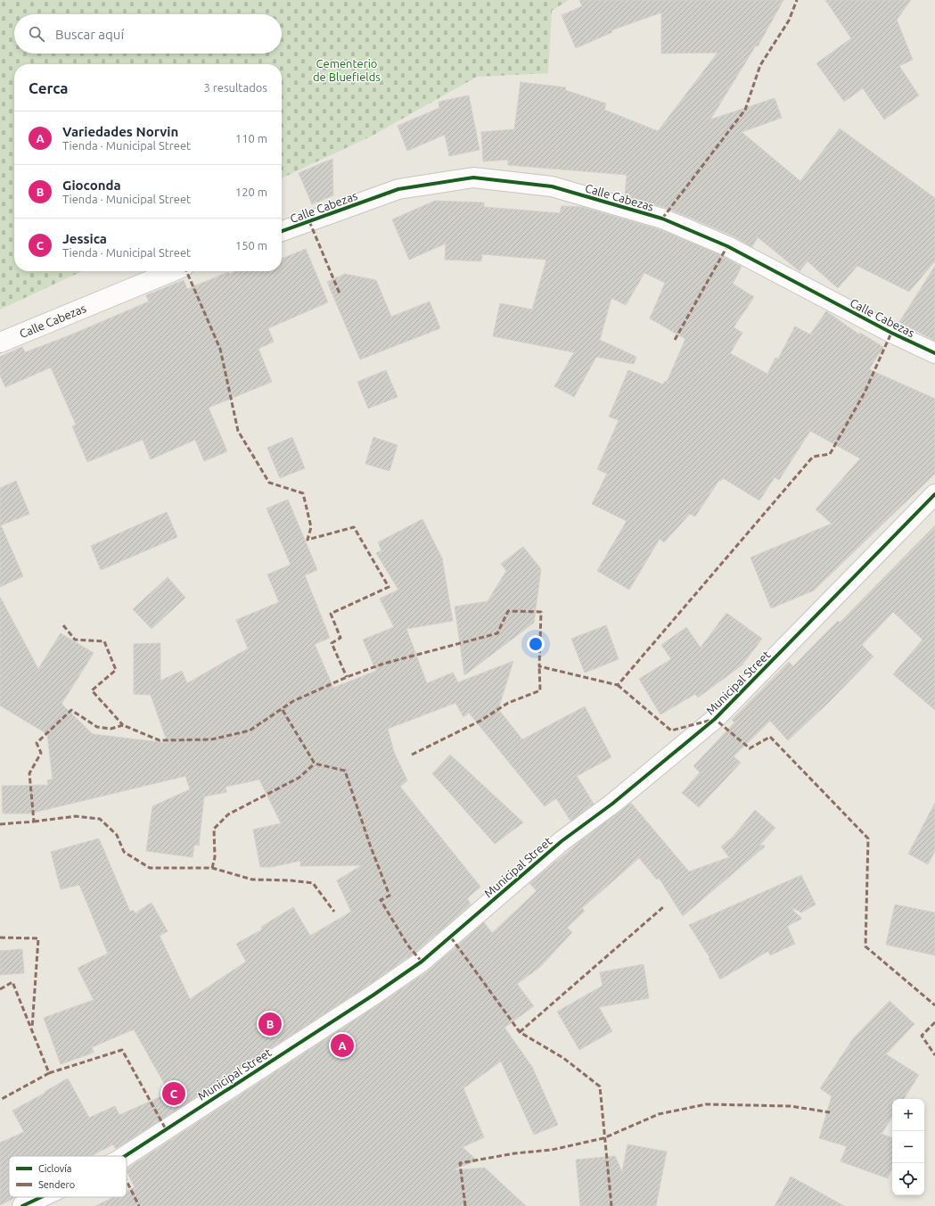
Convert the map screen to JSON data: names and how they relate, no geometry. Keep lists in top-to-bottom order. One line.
{"streets":{"street":["Calle Cabezas","Municipal Street"]},"parks":["Cementerio de Bluefields"],"legend":["Ciclovía","Sendero"],"page":{"search":"Buscar aquí","heading":["Cerca","3 resultados"],"list":[{"mark":"A","name":"Variedades Norvin","note":"Tienda · Municipal Street","value":"110 m"},{"mark":"B","name":"Gioconda","note":"Tienda · Municipal Street","value":"120 m"},{"mark":"C","name":"Jessica","note":"Tienda · Municipal Street","value":"150 m"}],"pins":["B","A","C"],"map_buttons":["+","−"]}}
